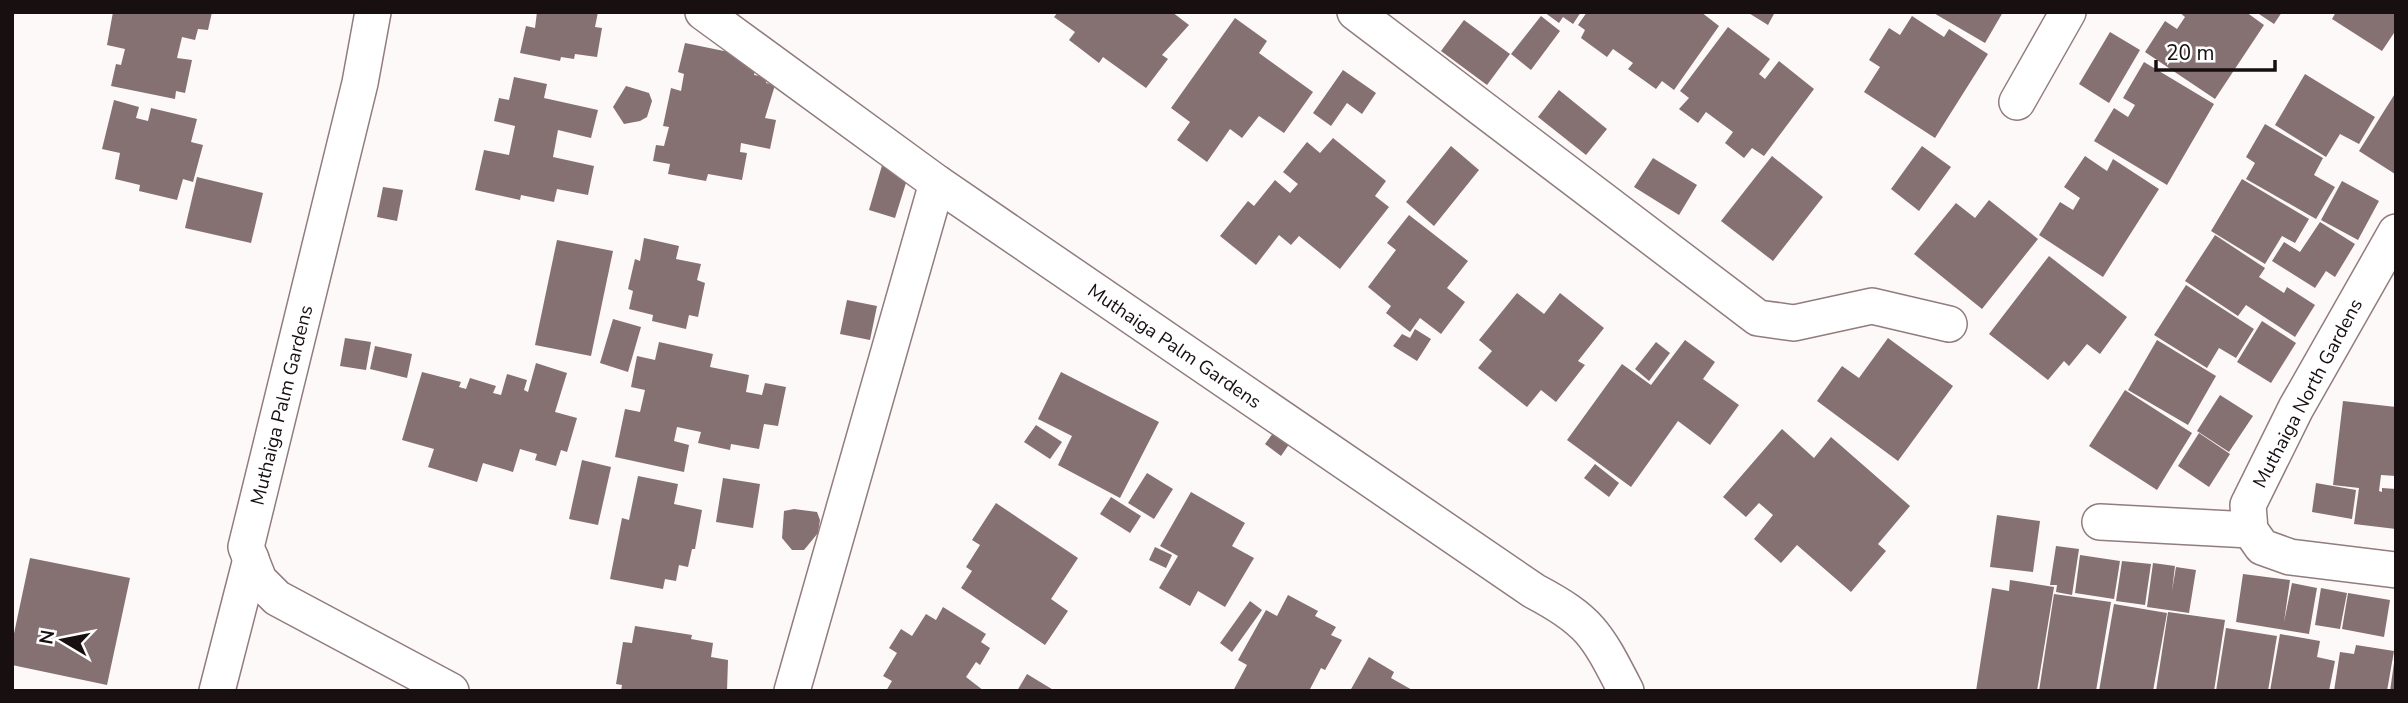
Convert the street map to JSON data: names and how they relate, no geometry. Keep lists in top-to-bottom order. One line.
{"streets":{"street":["Muthaiga Palm Gardens","Muthaiga North Gardens"]},"scale_bar":"20 m","north":"left"}
